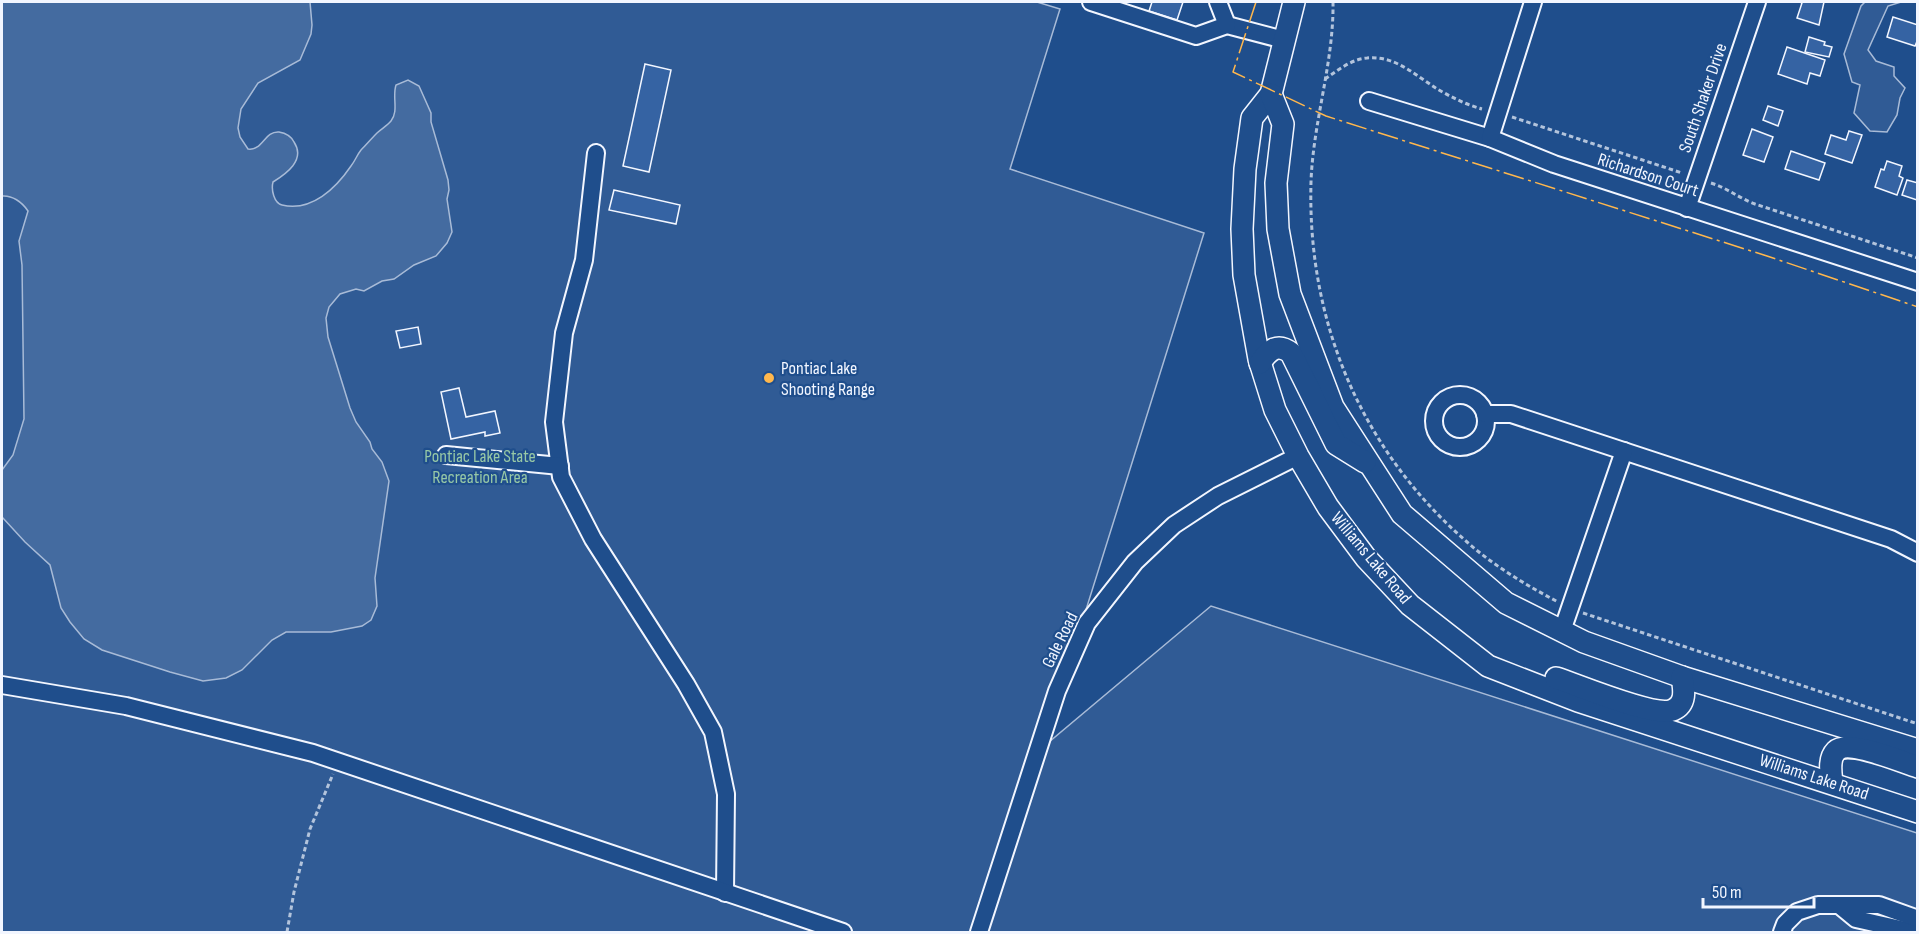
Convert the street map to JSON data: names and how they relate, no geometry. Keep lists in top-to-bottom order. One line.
{"streets":{"main road":["Williams Lake Road"],"street":["South Shaker Drive","Richardson Court","Gale Road"]},"crossings":[["South Shaker Drive","Richardson Court"],["Williams Lake Road","Gale Road"]],"parks":["Pontiac Lake State Recreation Area"],"places":["Pontiac Lake Shooting Range"],"scale_bar":"50 m"}
